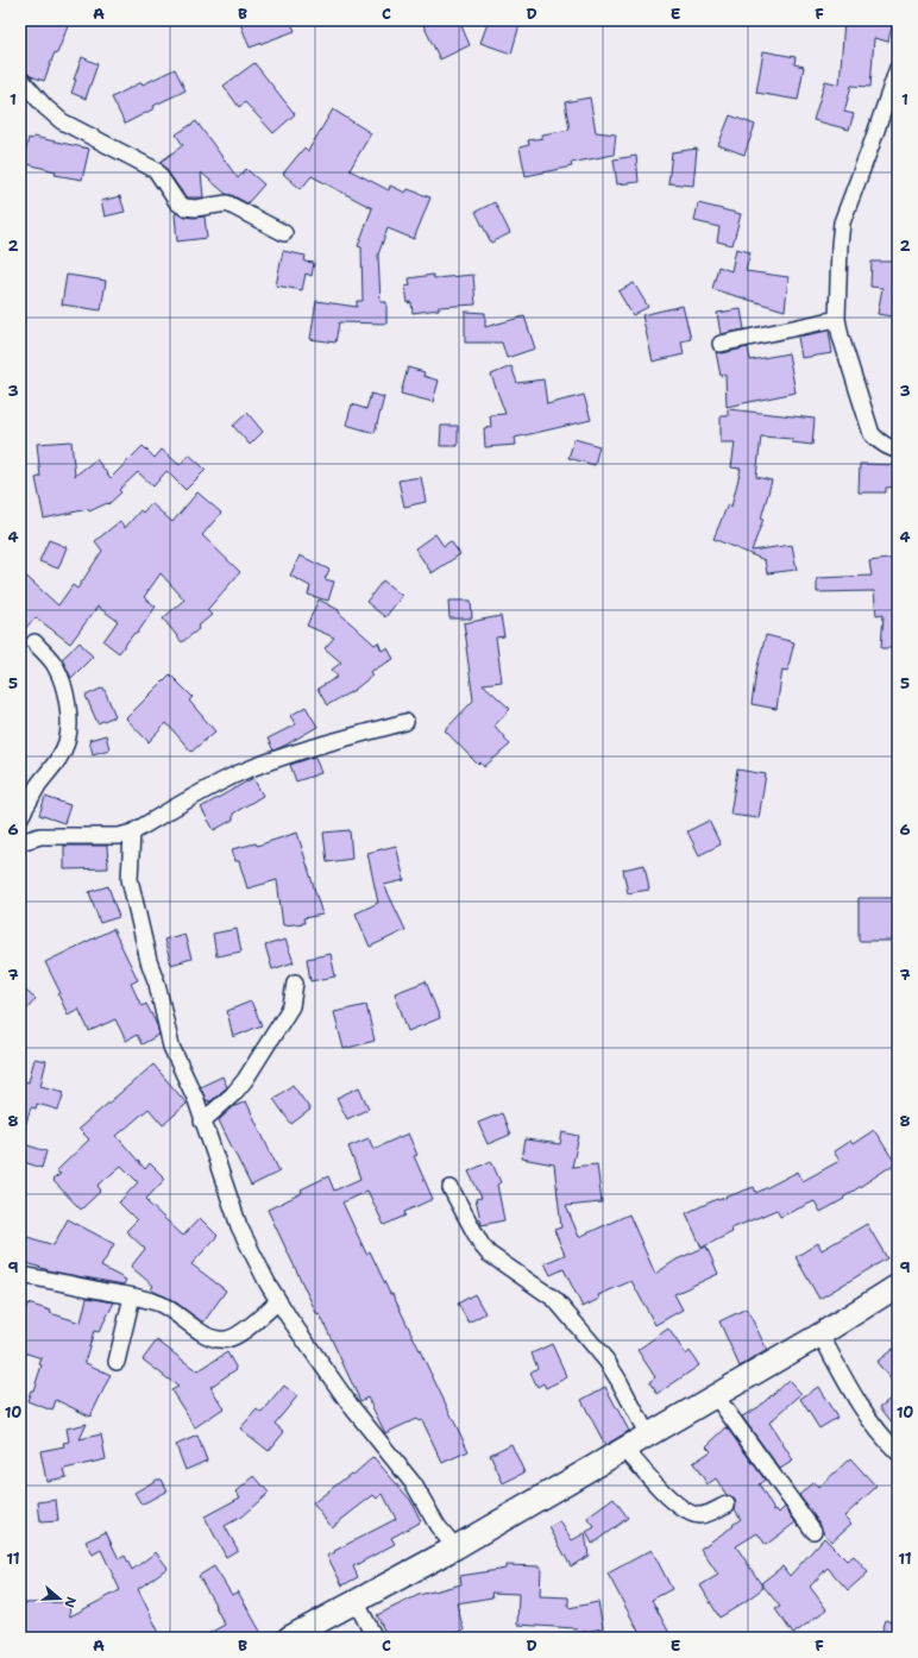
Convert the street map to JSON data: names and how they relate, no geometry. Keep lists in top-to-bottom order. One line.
{"north":"right","grid":{"columns":["A","B","C","D","E","F"],"rows":["1","2","3","4","5","6","7","8","9","10","11"]}}
